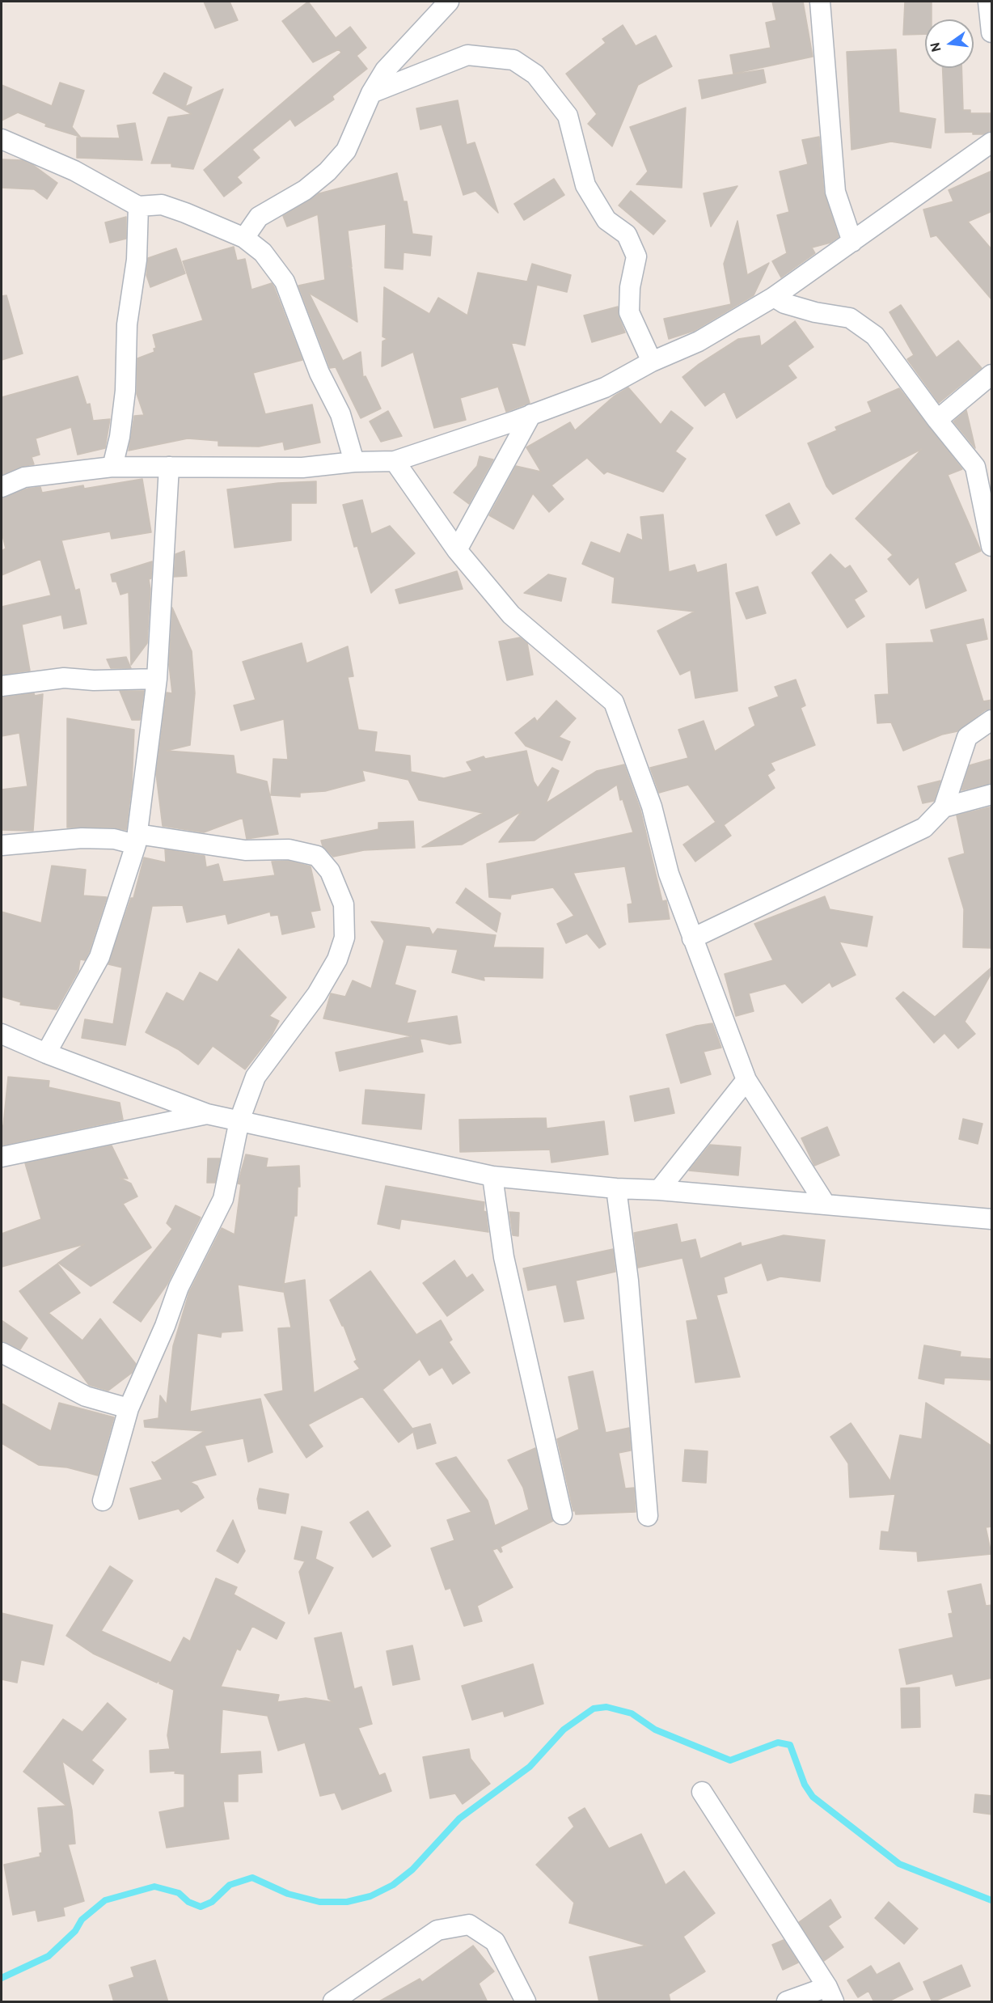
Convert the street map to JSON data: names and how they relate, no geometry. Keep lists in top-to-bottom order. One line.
{"north":"left"}
